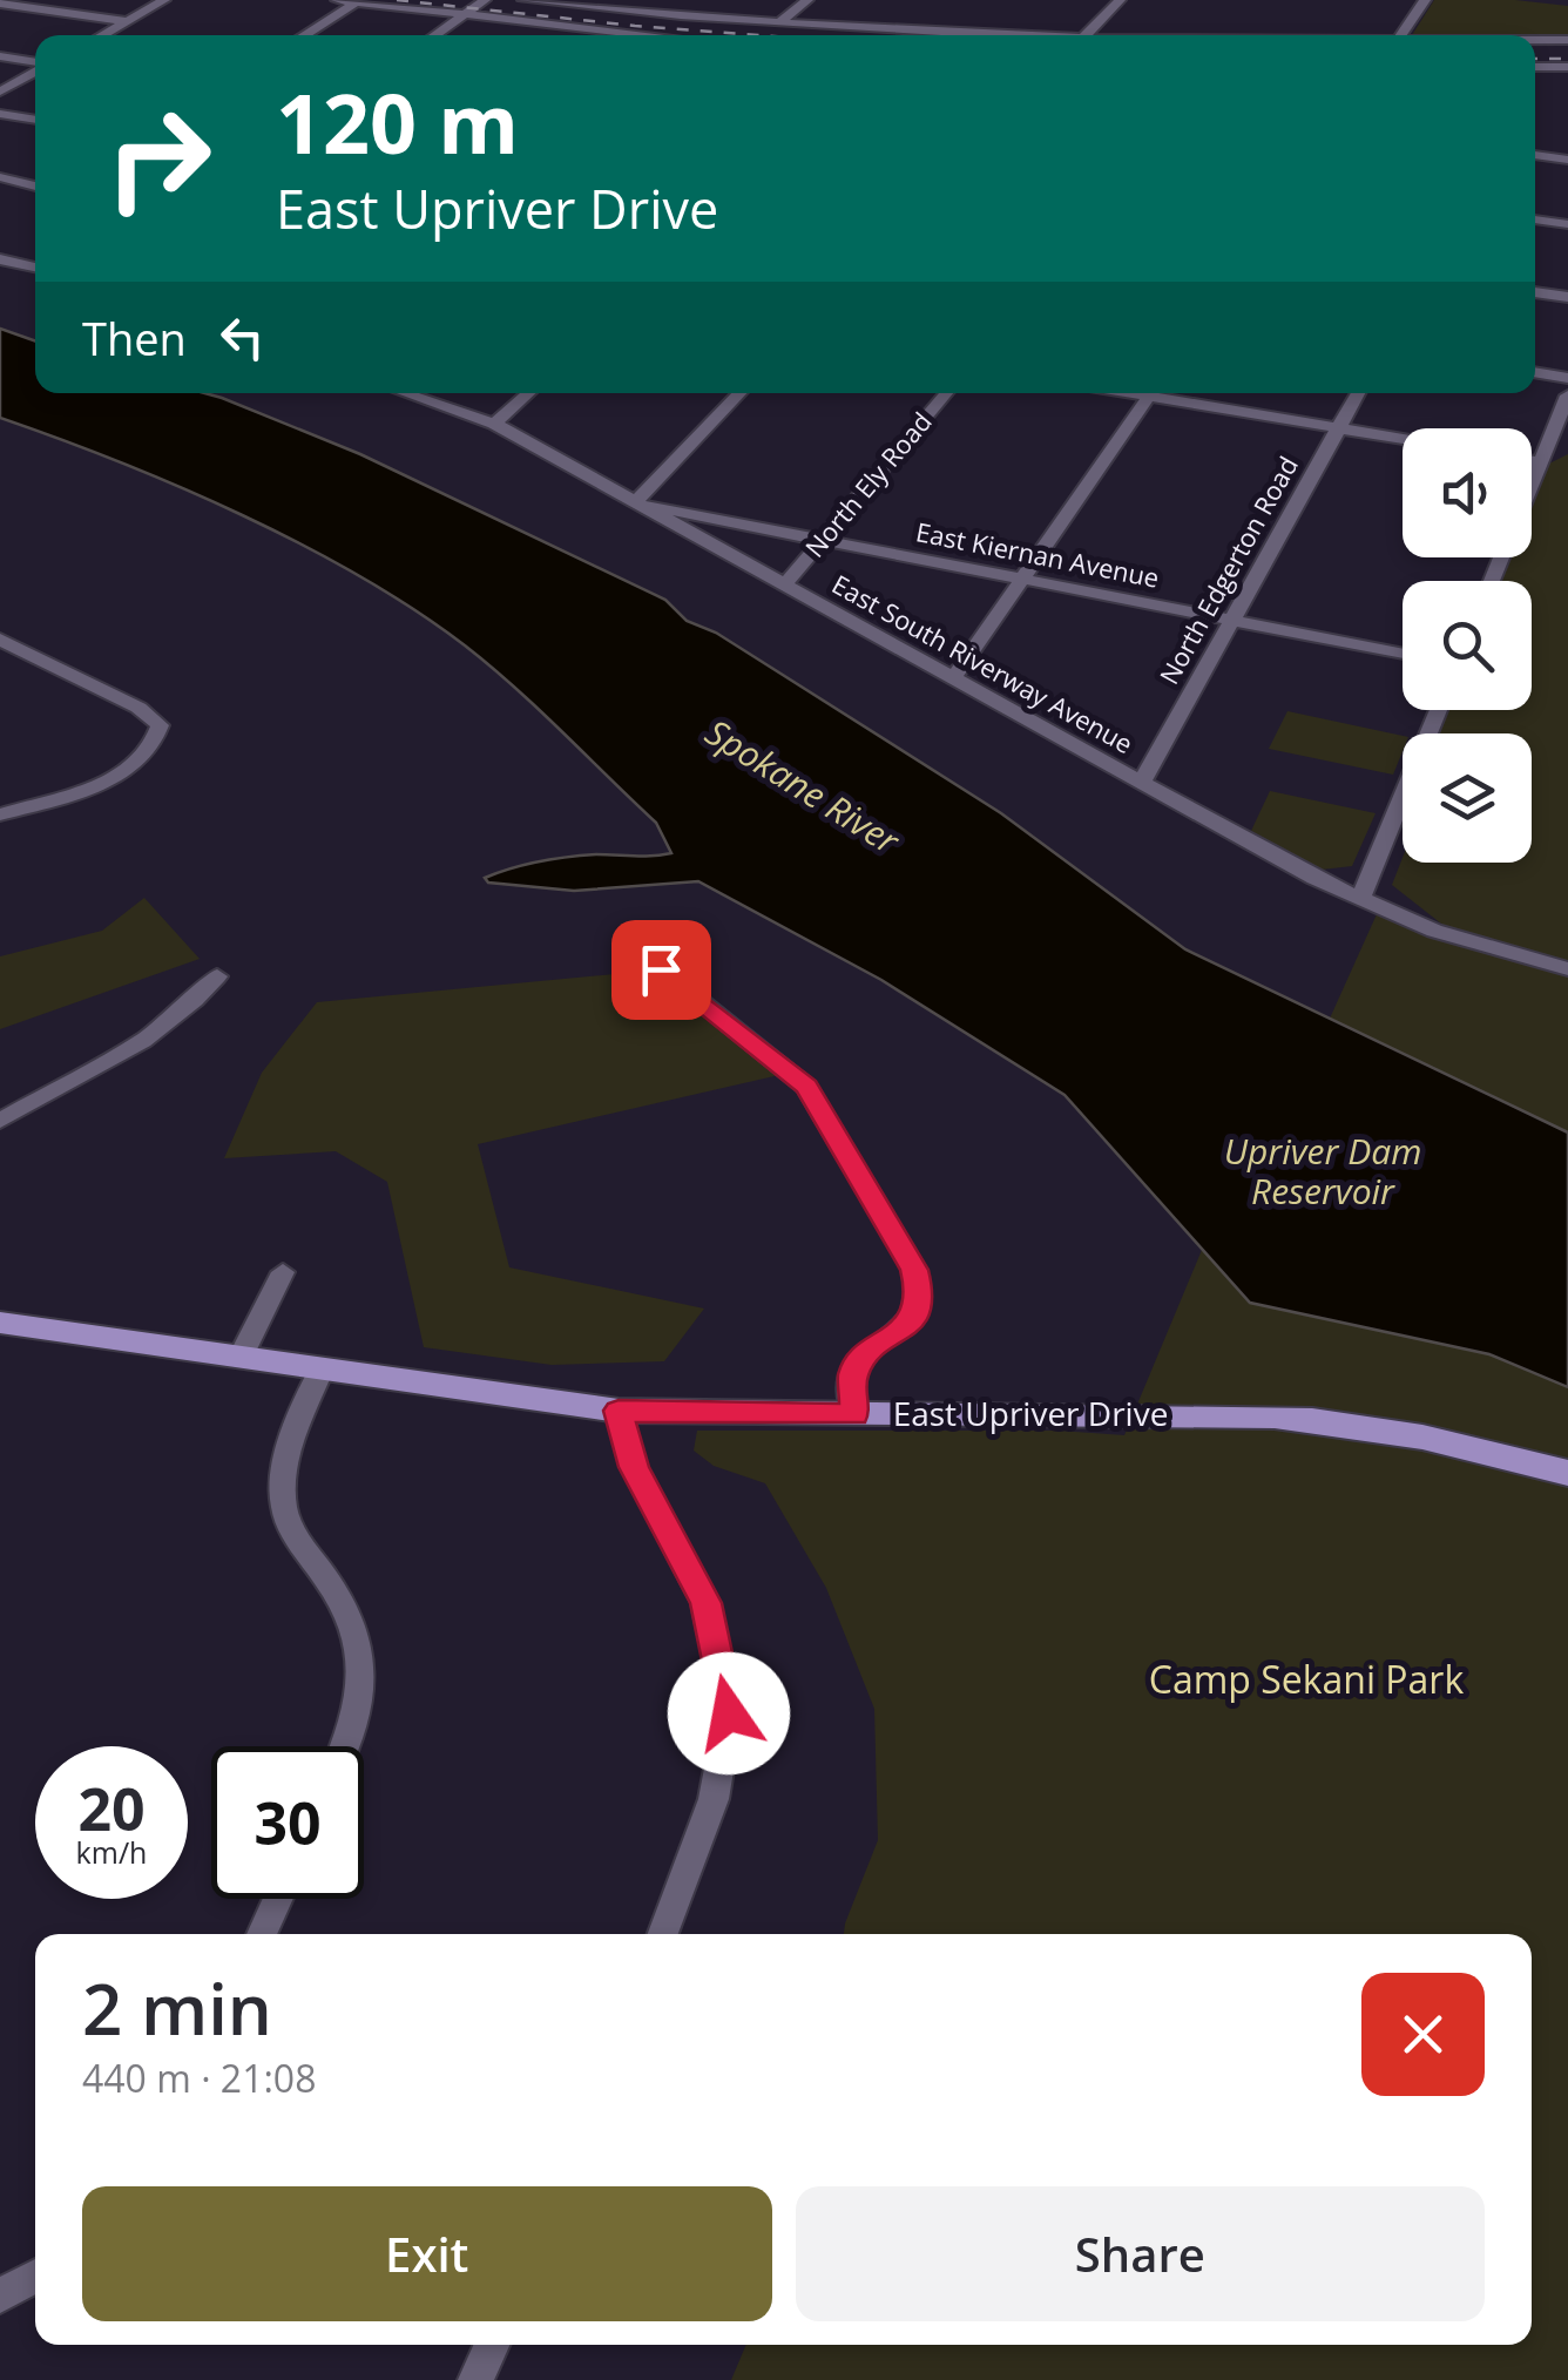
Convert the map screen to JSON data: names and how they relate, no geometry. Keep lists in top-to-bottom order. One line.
{"streets":{"main road":["East Upriver Drive"],"street":["North Ely Road","East Kiernan Avenue","North Edgerton Road","East South Riverway Avenue"]},"crossings":[["North Ely Road","East Kiernan Avenue"],["North Ely Road","East South Riverway Avenue"],["East Kiernan Avenue","North Edgerton Road"],["East Kiernan Avenue","East South Riverway Avenue"],["North Edgerton Road","East South Riverway Avenue"]],"water":["Spokane River","Upriver Dam Reservoir"],"parks":["Camp Sekani Park"],"page":{"turn":["120 m","East Upriver Drive"],"then":"Then","speed":"20 km/h","limit":"30","heading":["2 min","440 m · 21:08"],"buttons":["Exit","Share"]}}
